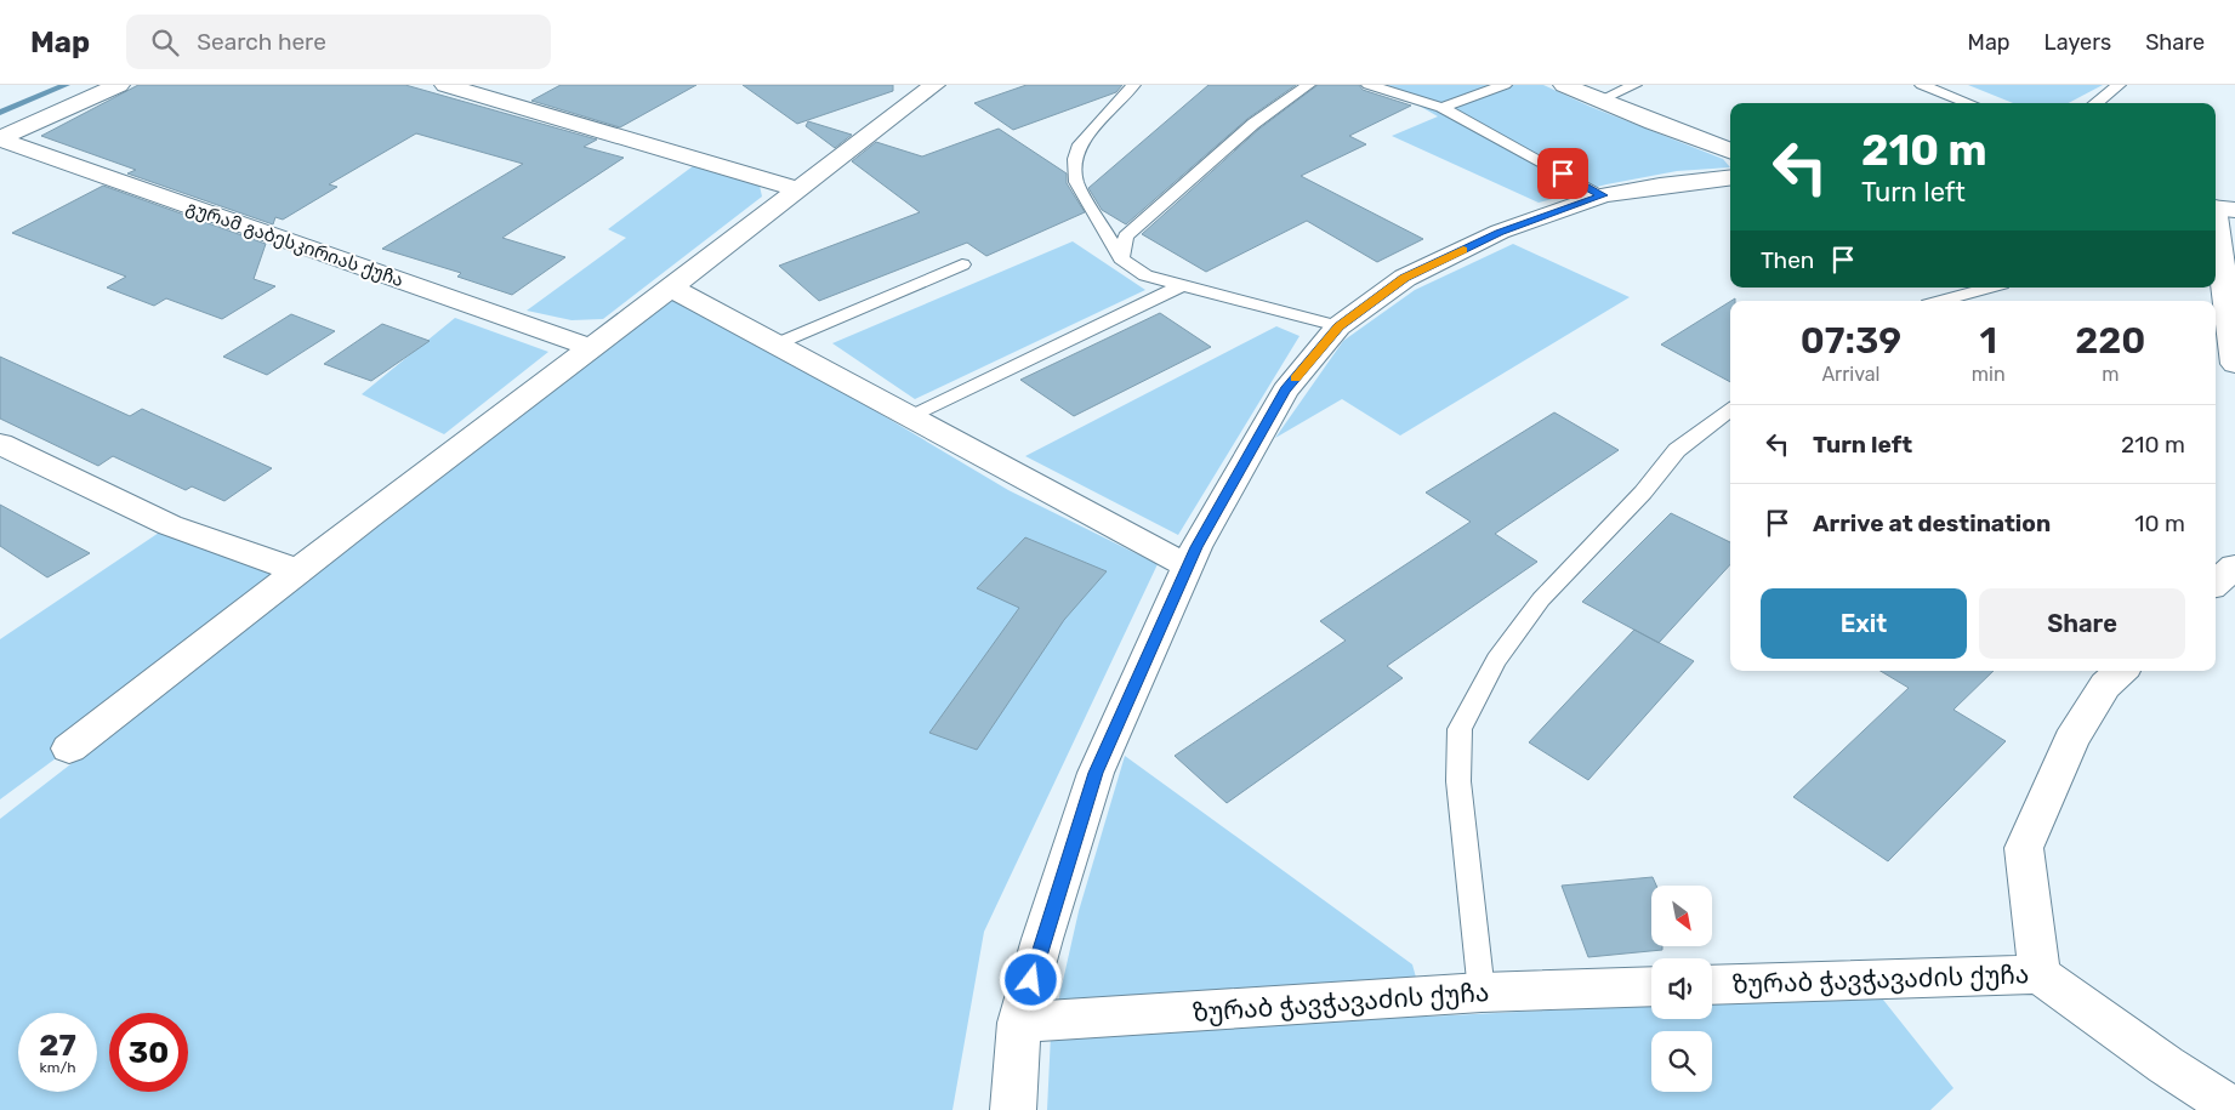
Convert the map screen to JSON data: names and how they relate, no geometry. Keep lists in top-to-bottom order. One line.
{"streets":{"street":["გურამ გაბესკირიას ქუჩა","ზურაბ ჭავჭავაძის ქუჩა"]},"north":"bottom right","page":{"header":"Map","search":"Search here","nav":["Map","Layers","Share"],"turn":["210 m","Turn left"],"then":"Then","eta":["07:39","Arrival","1","min","220","m"],"list":[{"name":"Turn left","value":"210 m"},{"name":"Arrive at destination","value":"10 m"}],"buttons":["Exit","Share"],"speed":"27 km/h","limit":"30"}}
